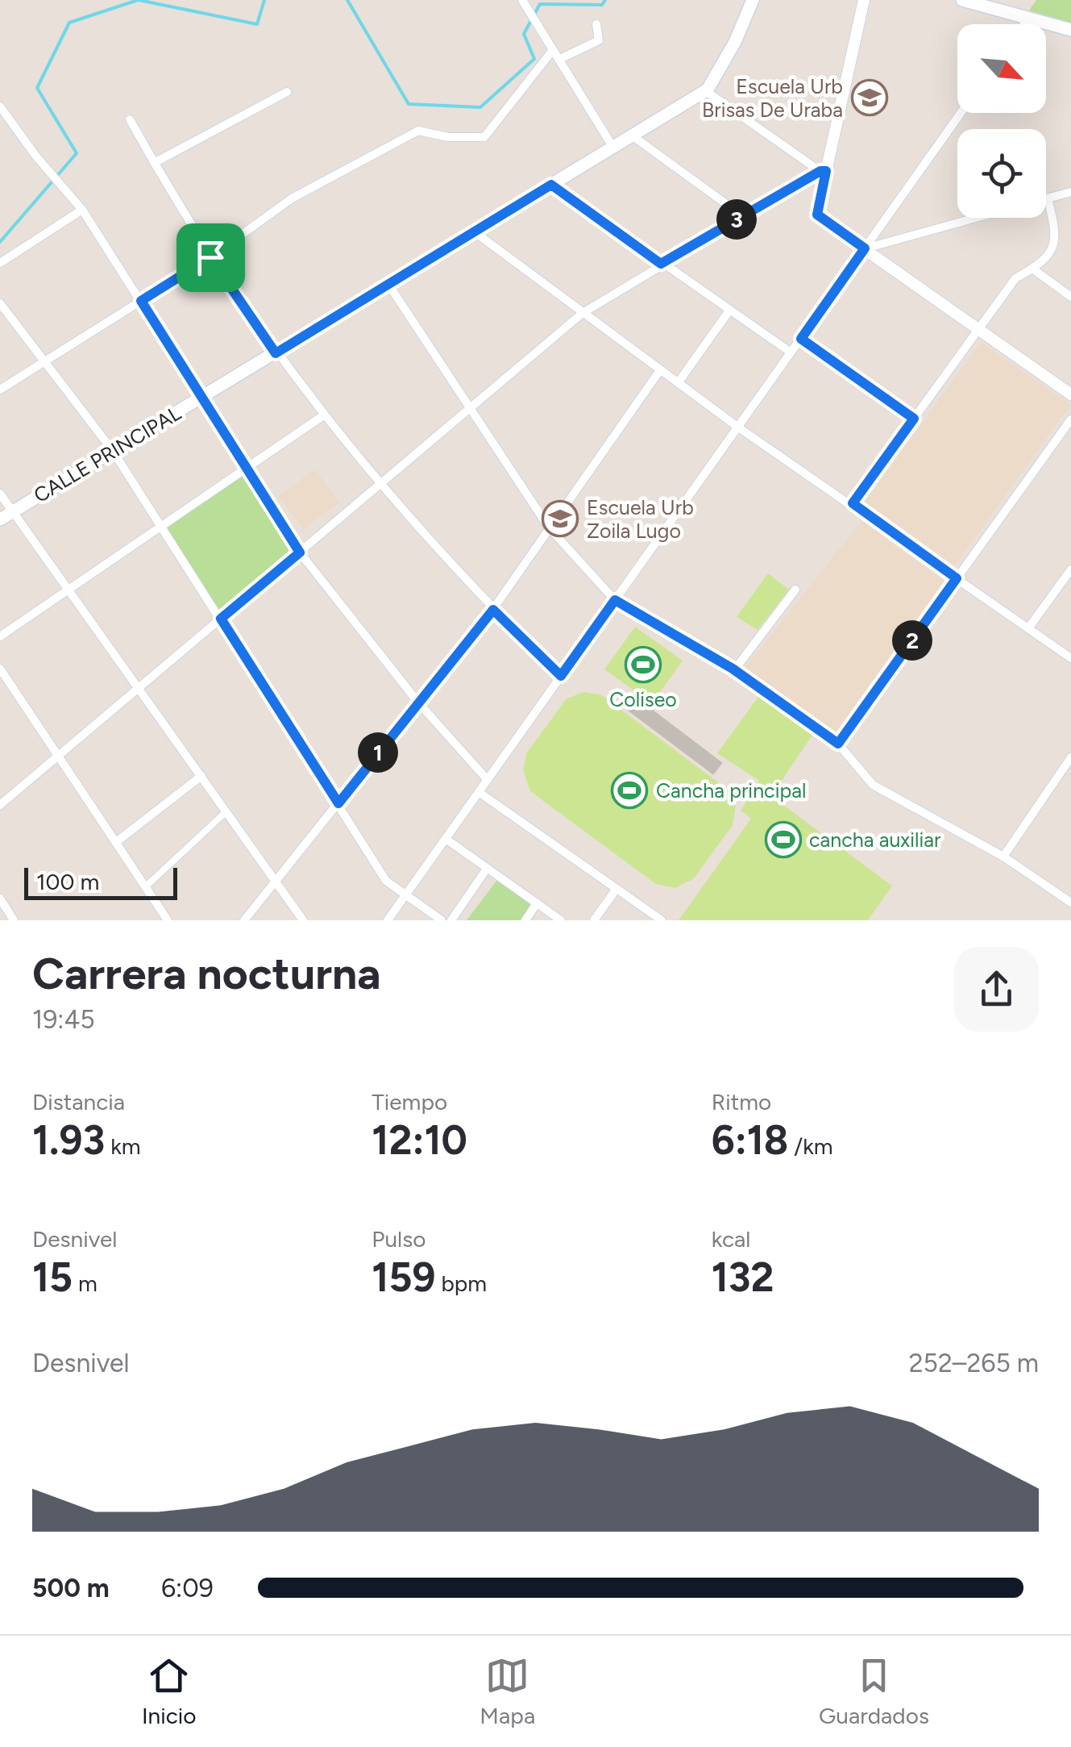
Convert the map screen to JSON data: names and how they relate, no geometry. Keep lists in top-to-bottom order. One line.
{"streets":{"main road":["CALLE PRINCIPAL"]},"places":{"school or university":["Escuela Urb Brisas De Uraba","Escuela Urb Zoila Lugo"],"sports":["Coliseo","Cancha principal","cancha auxiliar"]},"scale_bar":"100 m","north":"bottom right","page":{"pins":["3","2","1"],"scale":"100 m","heading":["Carrera nocturna","19:45"],"stats":[["Distancia","1.93 km"],["Tiempo","12:10"],["Ritmo","6:18 /km"],["Desnivel","15 m"],["Pulso","159 bpm"],["kcal","132"]],"chart":["Desnivel","252–265 m"],"list":[{"name":"500 m","note":"6:09"}],"tabs":["Inicio","Mapa","Guardados"]}}
